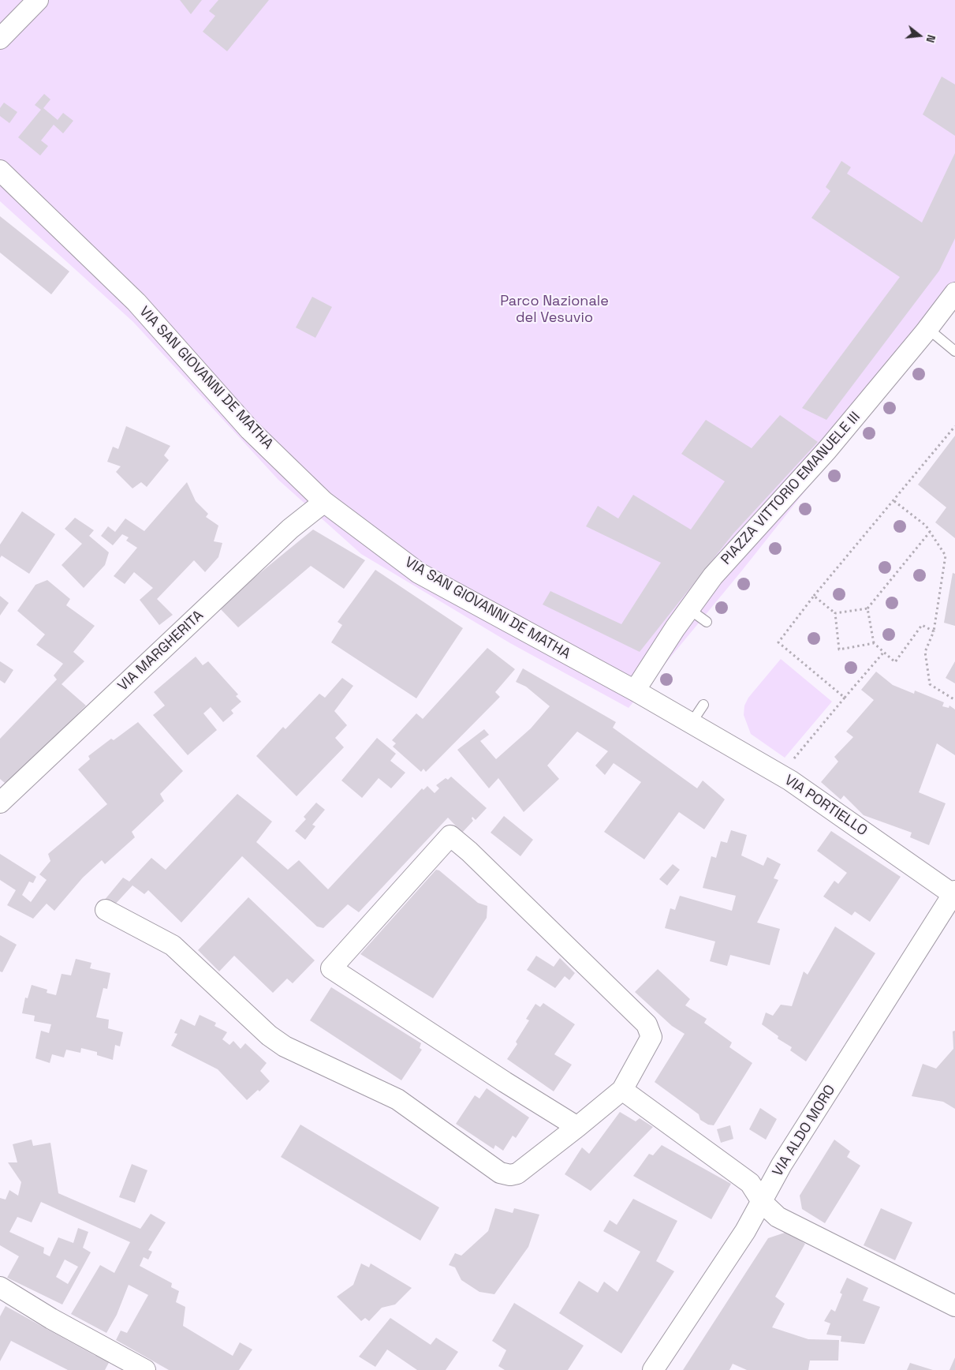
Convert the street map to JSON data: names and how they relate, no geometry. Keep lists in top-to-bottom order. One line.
{"streets":{"street":["VIA SAN GIOVANNI DE MATHA","PIAZZA VITTORIO EMANUELE III","VIA MARGHERITA","VIA PORTIELLO","VIA ALDO MORO"]},"crossings":[["VIA SAN GIOVANNI DE MATHA","PIAZZA VITTORIO EMANUELE III"],["VIA SAN GIOVANNI DE MATHA","VIA MARGHERITA"],["VIA SAN GIOVANNI DE MATHA","VIA PORTIELLO"],["VIA PORTIELLO","VIA ALDO MORO"]],"parks":["Parco Nazionale del Vesuvio"],"north":"right"}
